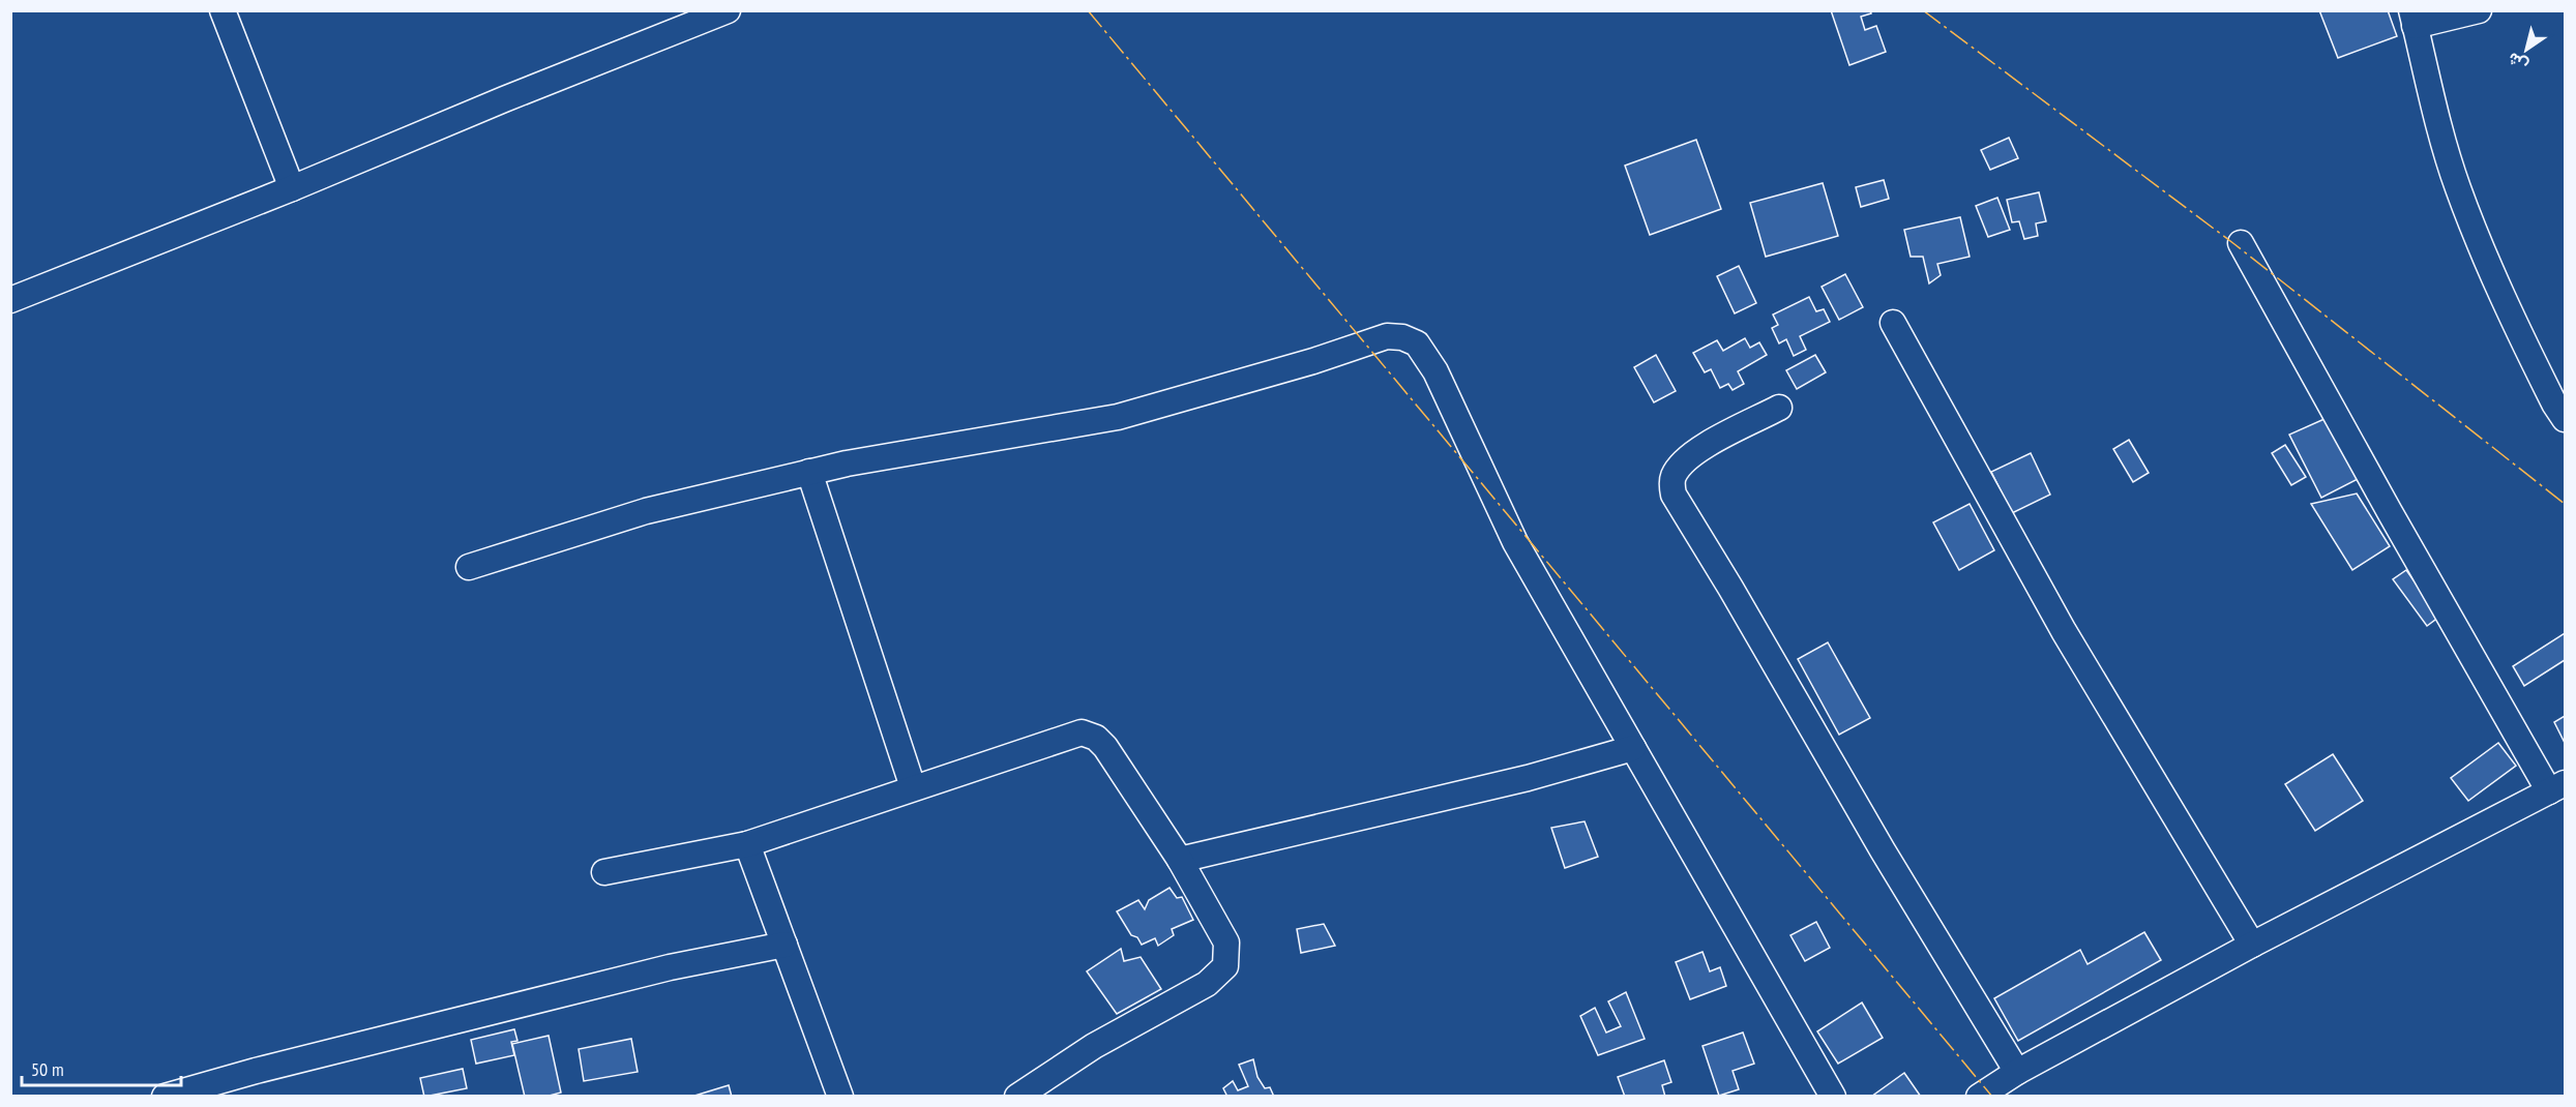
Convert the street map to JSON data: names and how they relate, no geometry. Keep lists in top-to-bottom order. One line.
{"scale_bar":"50 m","north":"bottom left"}
